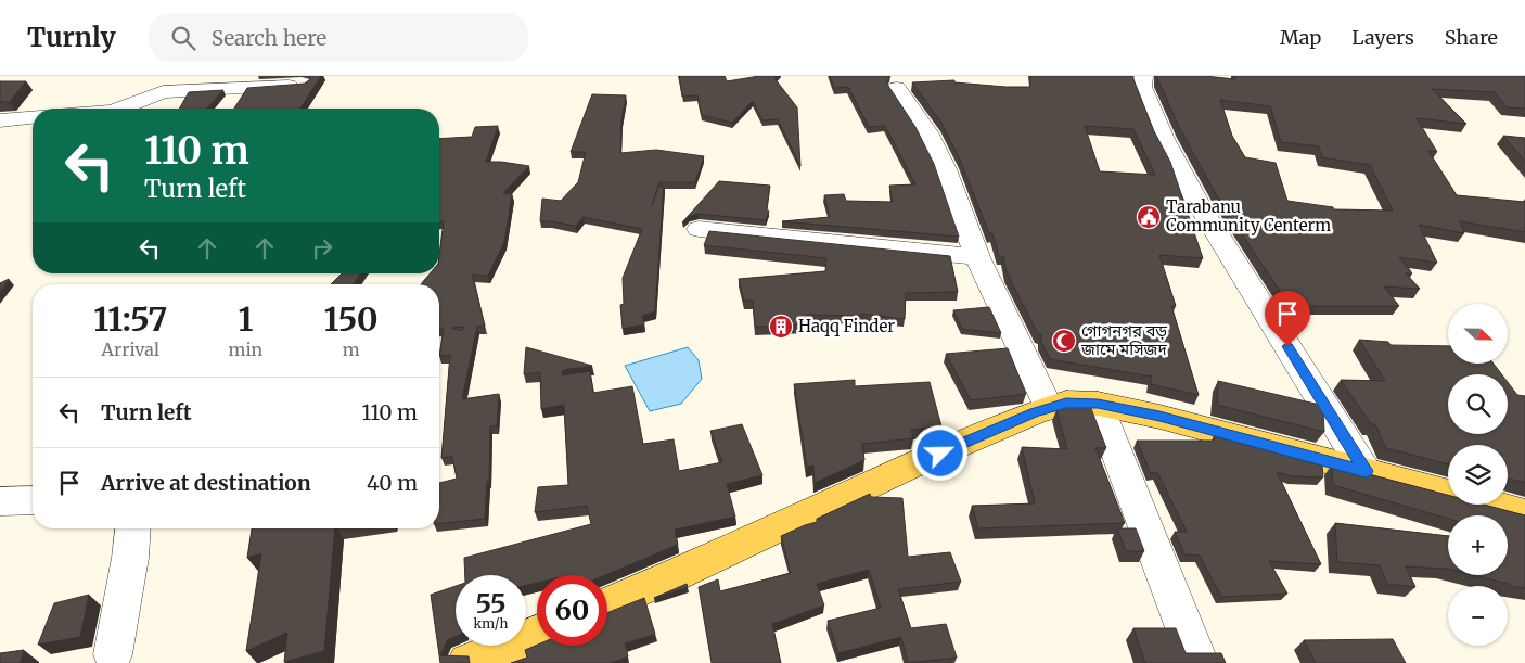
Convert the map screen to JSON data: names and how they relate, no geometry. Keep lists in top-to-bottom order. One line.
{"places":{"public building":["Tarabanu Community Centerm"],"building":["Haqq Finder"],"mosque":["গোগনগর বড় জামে মসিজদ"]},"north":"right","page":{"header":"Turnly","search":"Search here","nav":["Map","Layers","Share"],"turn":["110 m","Turn left"],"eta":["11:57","Arrival","1","min","150","m"],"map_buttons":["+","−"],"list":[{"name":"Turn left","value":"110 m"},{"name":"Arrive at destination","value":"40 m"}],"speed":"55 km/h","limit":"60"}}
